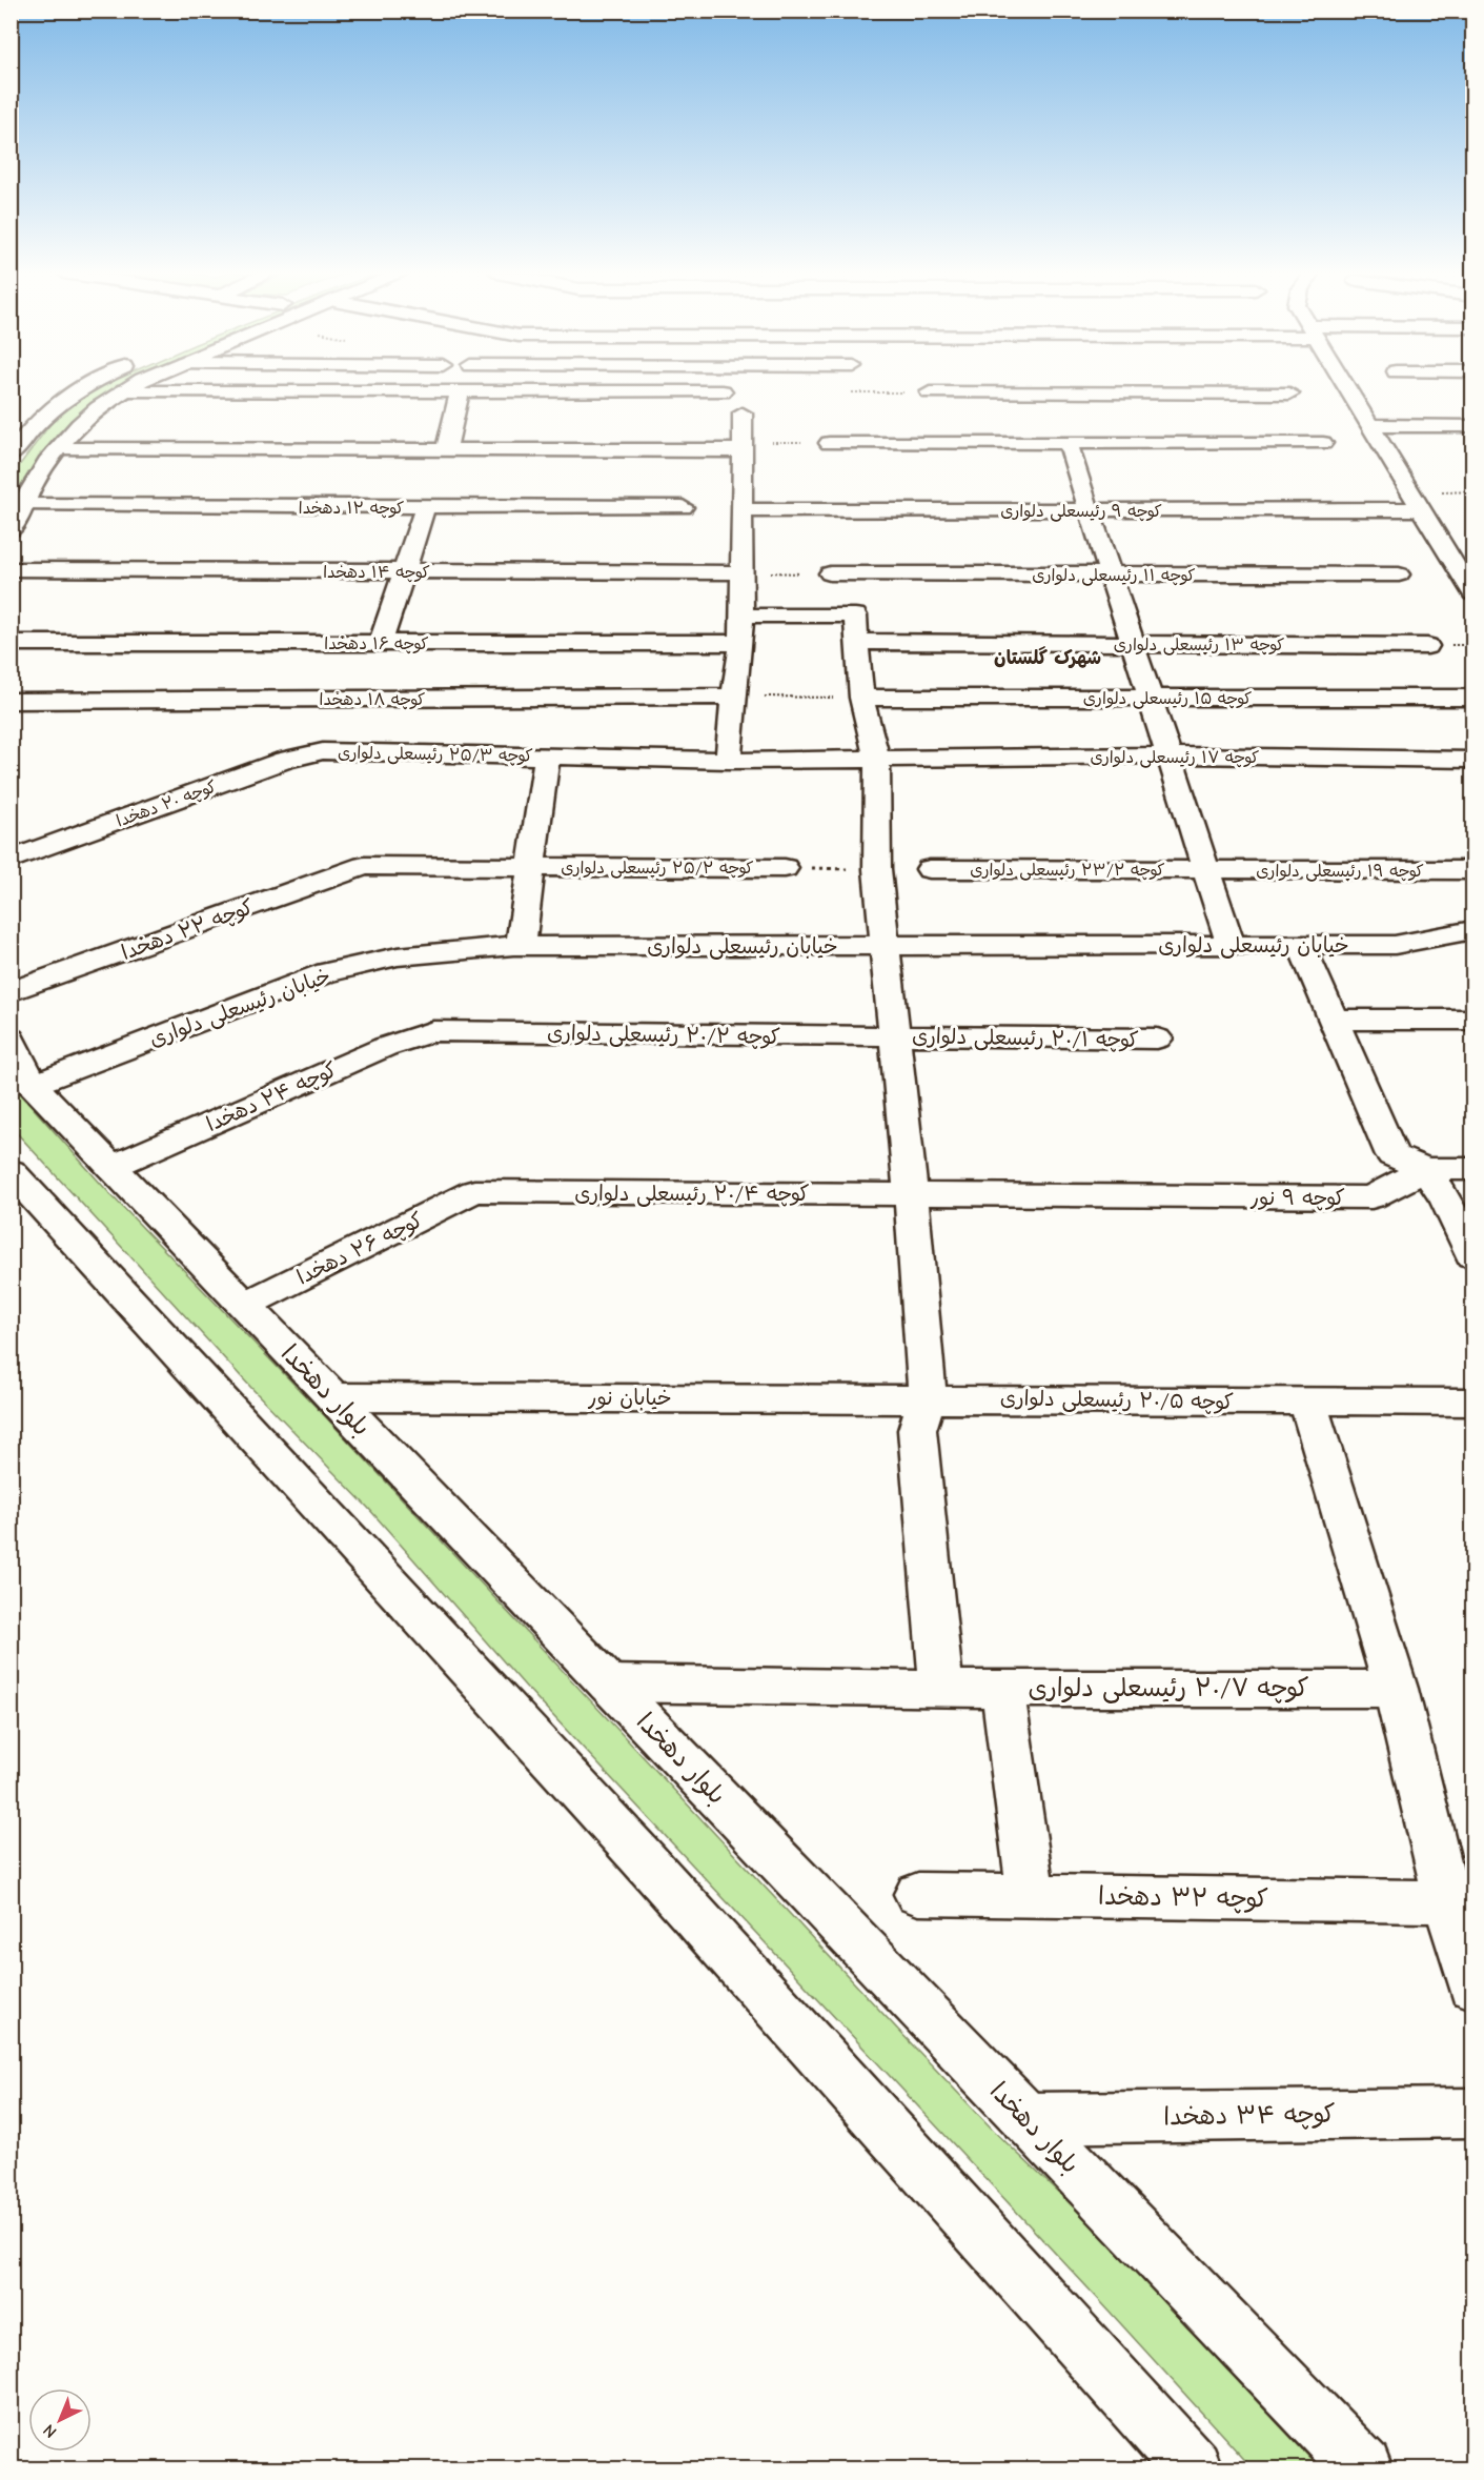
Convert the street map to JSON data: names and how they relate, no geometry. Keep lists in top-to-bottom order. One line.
{"streets":{"street":["کوچه ۱۲ دهخدا","کوچه ۹ رئیسعلی دلواری","کوچه ۱۴ دهخدا","کوچه ۱۱ رئیسعلی دلواری","کوچه ۱۶ دهخدا","کوچه ۱۳ رئیسعلی دلواری","کوچه ۱۵ رئیسعلی دلواری","کوچه ۱۸ دهخدا","کوچه ۲۵/۳ رئیسعلی دلواری","کوچه ۱۷ رئیسعلی دلواری","کوچه ۲۰ دهخدا","کوچه ۲۵/۲ رئیسعلی دلواری","کوچه ۲۳/۲ رئیسعلی دلواری","کوچه ۱۹ رئیسعلی دلواری","کوچه ۲۲ دهخدا","خیابان رئیسعلی دلواری","کوچه ۲۰/۲ رئیسعلی دلواری","کوچه ۲۰/۱ رئیسعلی دلواری","کوچه ۲۴ دهخدا","کوچه ۲۰/۴ رئیسعلی دلواری","کوچه ۹ نور","کوچه ۲۶ دهخدا","بلوار دهخدا","خیابان نور","کوچه ۲۰/۵ رئیسعلی دلواری","کوچه ۲۰/۷ رئیسعلی دلواری","کوچه ۳۲ دهخدا","کوچه ۳۴ دهخدا"]},"crossings":[["کوچه ۲۵/۳ رئیسعلی دلواری","کوچه ۱۷ رئیسعلی دلواری"],["کوچه ۲۵/۳ رئیسعلی دلواری","کوچه ۲۰ دهخدا"],["کوچه ۲۵/۲ رئیسعلی دلواری","کوچه ۲۲ دهخدا"],["کوچه ۲۳/۲ رئیسعلی دلواری","کوچه ۱۹ رئیسعلی دلواری"],["خیابان رئیسعلی دلواری","بلوار دهخدا"],["کوچه ۲۰/۲ رئیسعلی دلواری","کوچه ۲۰/۱ رئیسعلی دلواری"],["کوچه ۲۰/۲ رئیسعلی دلواری","کوچه ۲۴ دهخدا"],["کوچه ۲۴ دهخدا","بلوار دهخدا"],["کوچه ۲۰/۴ رئیسعلی دلواری","کوچه ۹ نور"],["کوچه ۲۰/۴ رئیسعلی دلواری","کوچه ۲۶ دهخدا"],["کوچه ۲۶ دهخدا","بلوار دهخدا"],["بلوار دهخدا","خیابان نور"],["بلوار دهخدا","کوچه ۲۰/۷ رئیسعلی دلواری"],["بلوار دهخدا","کوچه ۳۴ دهخدا"],["خیابان نور","کوچه ۲۰/۵ رئیسعلی دلواری"]],"districts":["شهرک گلستان"],"north":"bottom left"}
